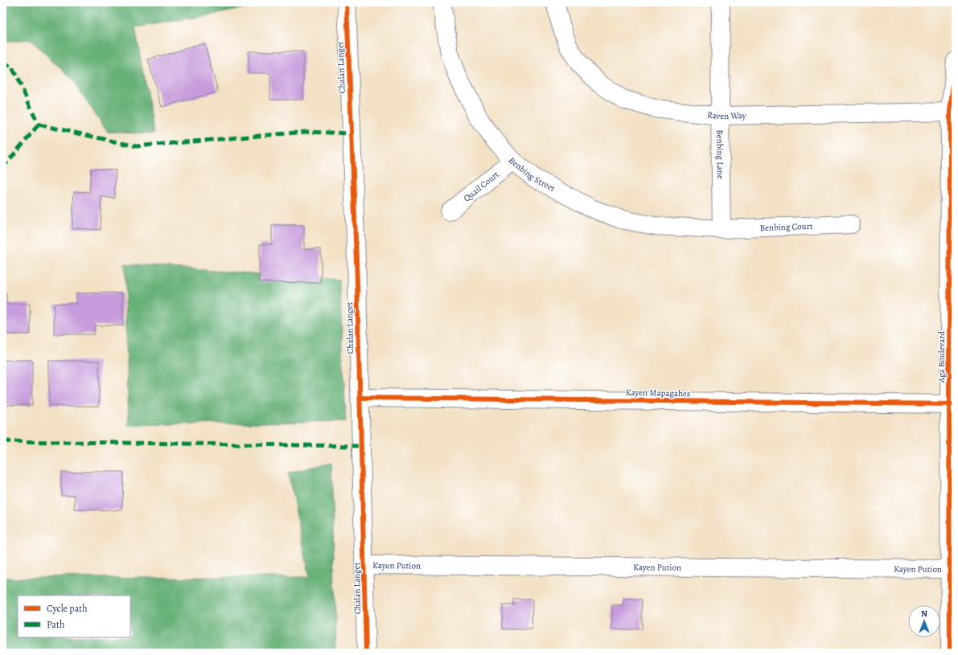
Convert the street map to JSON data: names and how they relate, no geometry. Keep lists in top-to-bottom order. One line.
{"streets":{"street":["Chalan Langet","Raven Way","Benbing Lane","Benbing Street","Quail Court","Benbing Court","Aga Boulevard","Kayen Mapagahes","Kayen Pution"]},"crossings":[["Chalan Langet","Kayen Mapagahes"],["Chalan Langet","Kayen Pution"],["Raven Way","Benbing Lane"],["Raven Way","Aga Boulevard"],["Benbing Lane","Benbing Street"],["Benbing Lane","Benbing Court"],["Benbing Street","Quail Court"],["Benbing Street","Benbing Court"],["Aga Boulevard","Kayen Mapagahes"],["Aga Boulevard","Kayen Pution"]],"legend":["Cycle path","Path"],"north":"top"}
